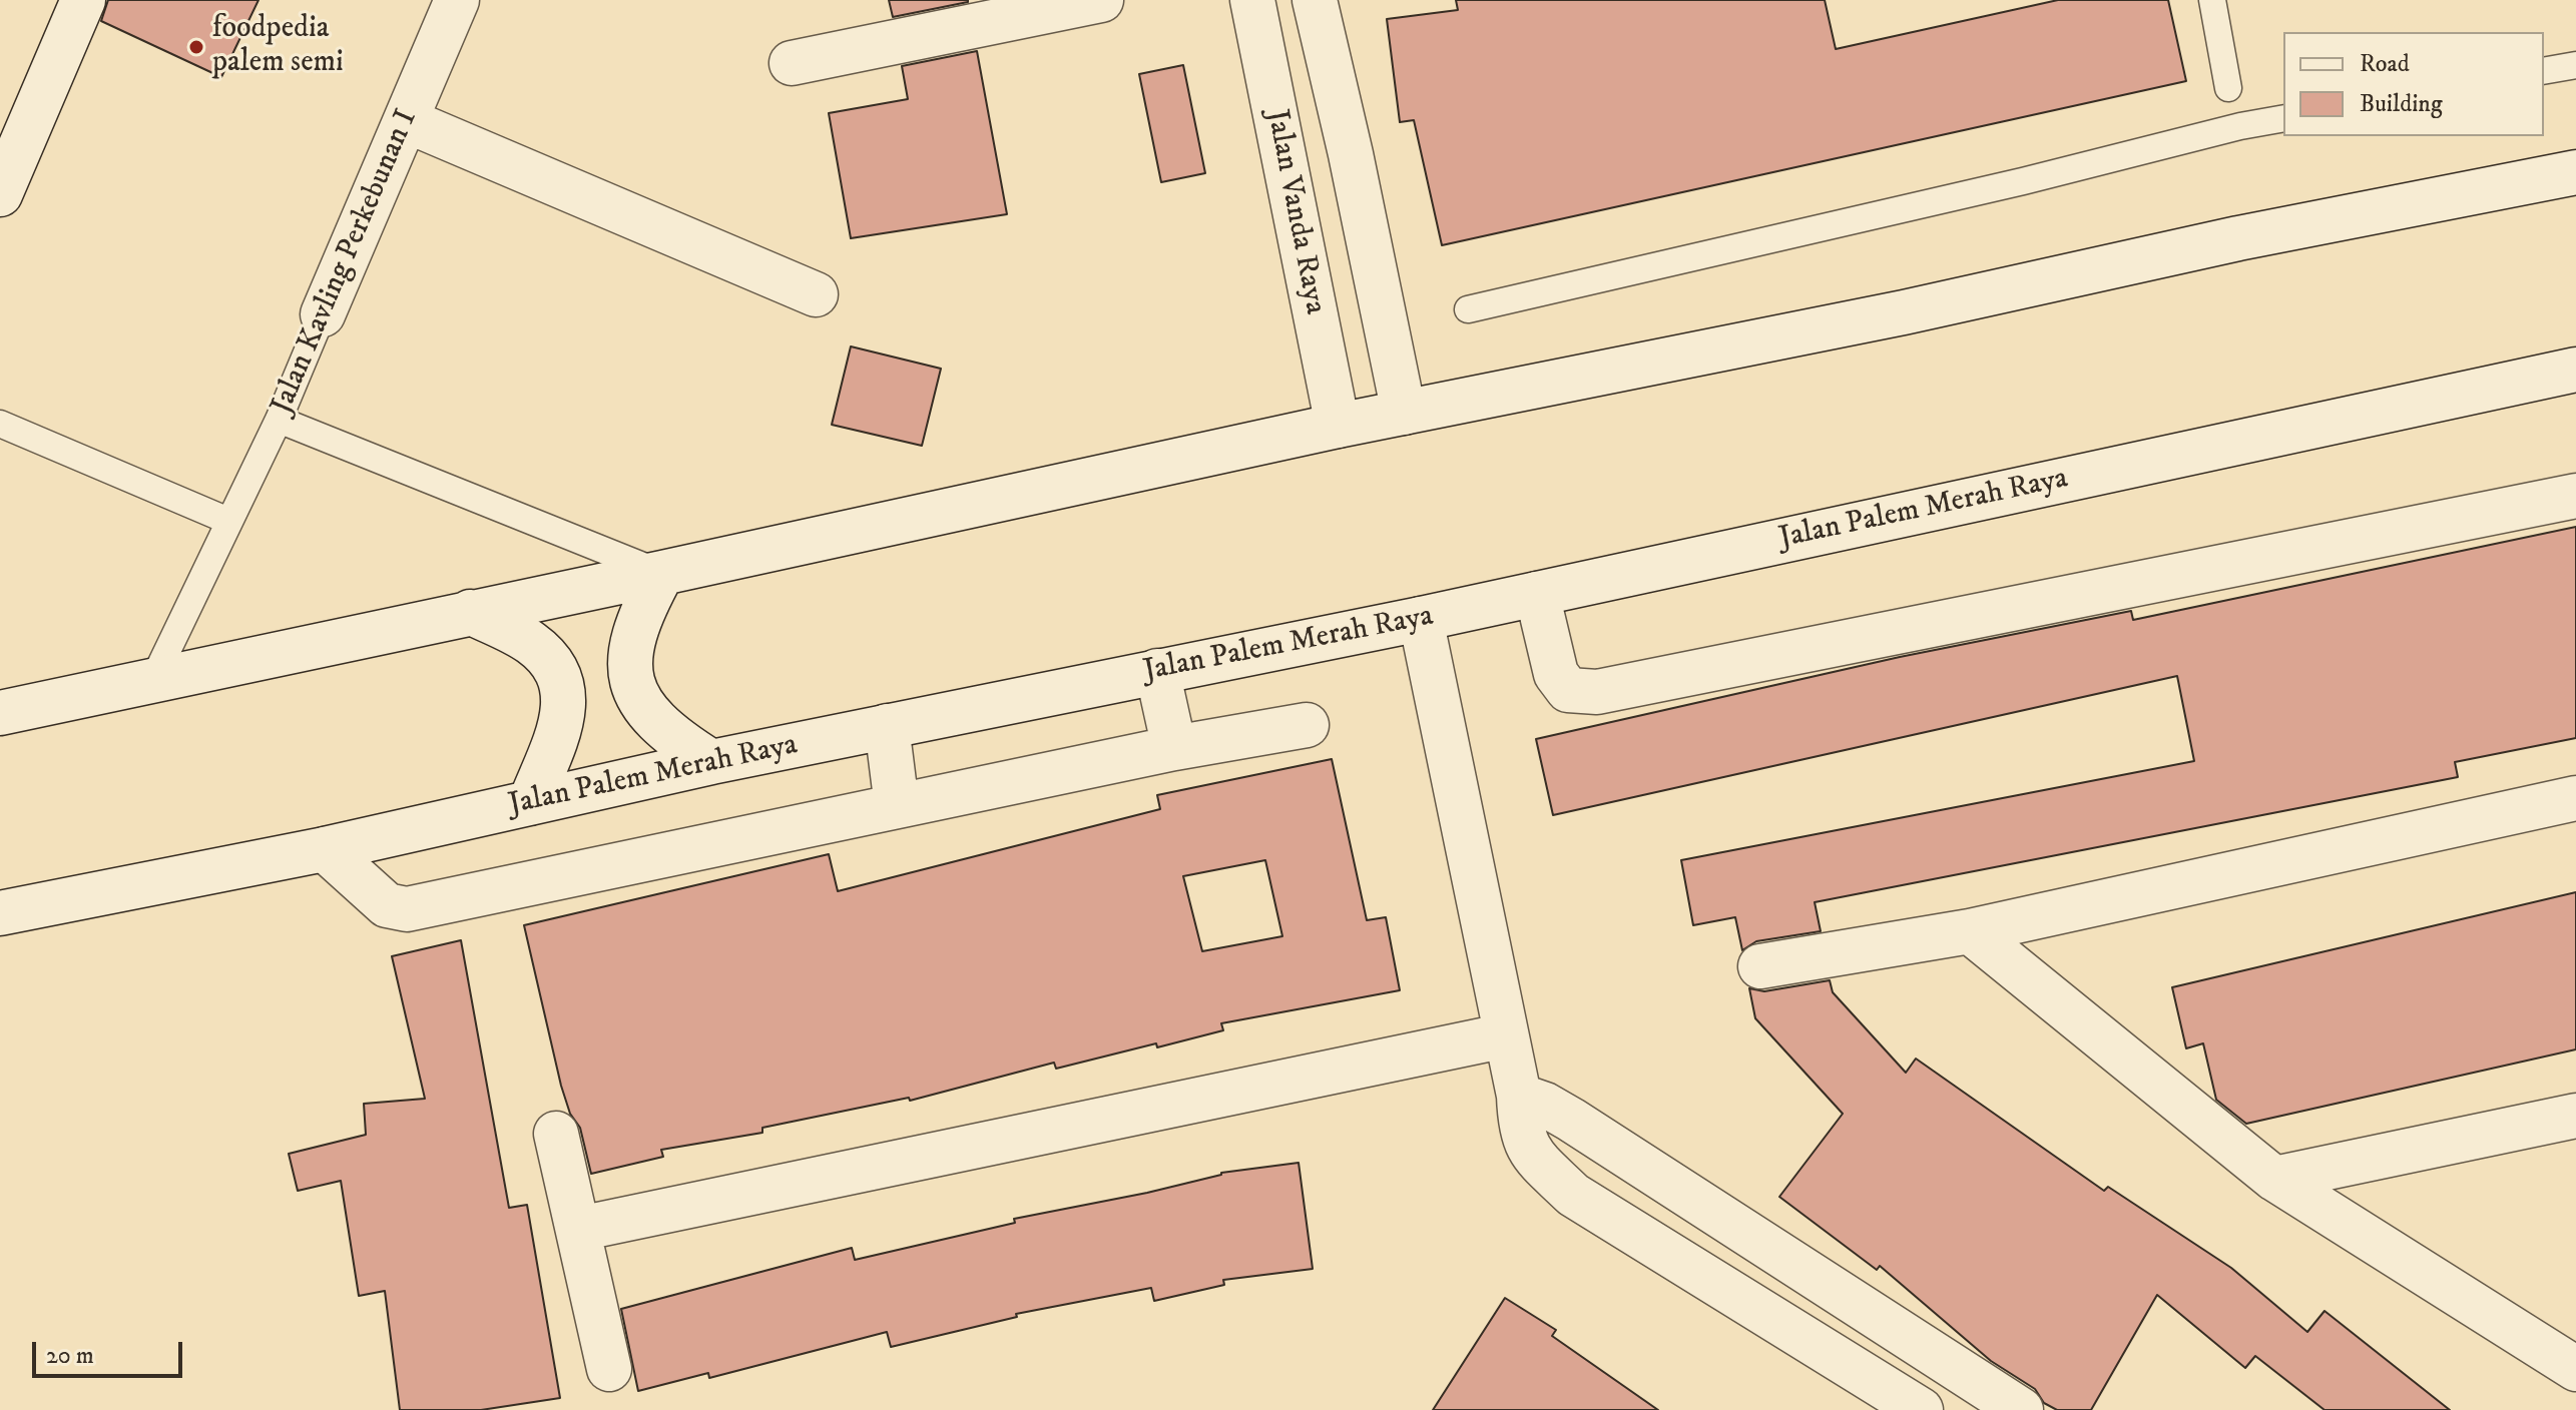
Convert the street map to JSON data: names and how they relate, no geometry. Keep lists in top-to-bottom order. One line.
{"streets":{"street":["Jalan Vanda Raya","Jalan Kavling Perkebunan I","Jalan Palem Merah Raya"]},"places":["foodpedia palem semi"],"legend":["Road","Building"],"scale_bar":"20 m"}
